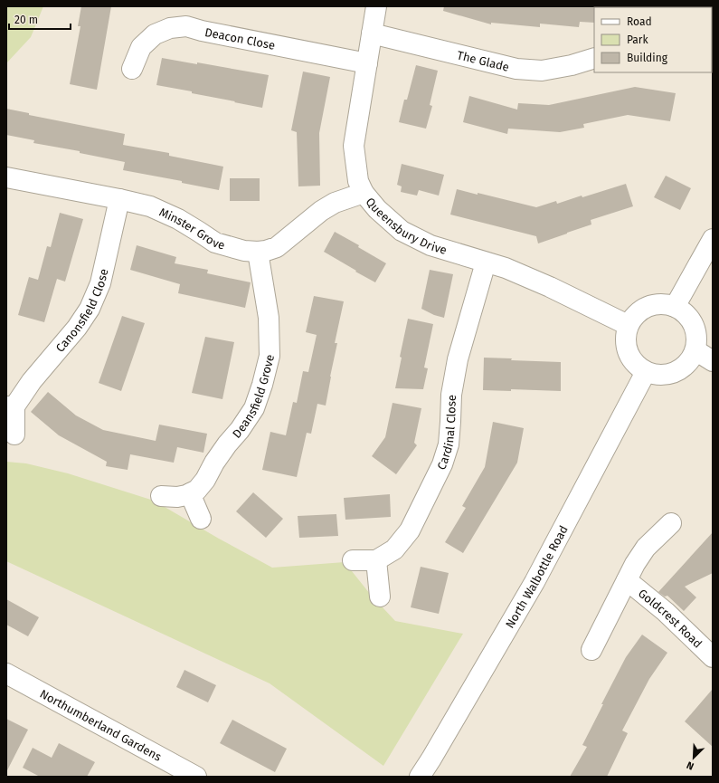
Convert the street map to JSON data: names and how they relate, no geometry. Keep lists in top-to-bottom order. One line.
{"streets":{"street":["Deacon Close","The Glade","Queensbury Drive","Minster Grove","Canonsfield Close","Deansfield Grove","Cardinal Close","North Walbottle Road","Goldcrest Road","Northumberland Gardens"]},"crossings":[["Deacon Close","Queensbury Drive"],["The Glade","Queensbury Drive"],["Queensbury Drive","Minster Grove"],["Queensbury Drive","Cardinal Close"],["Queensbury Drive","North Walbottle Road"],["Minster Grove","Canonsfield Close"],["Minster Grove","Deansfield Grove"]],"legend":["Road","Park","Building"],"scale_bar":"20 m","north":"bottom left"}
